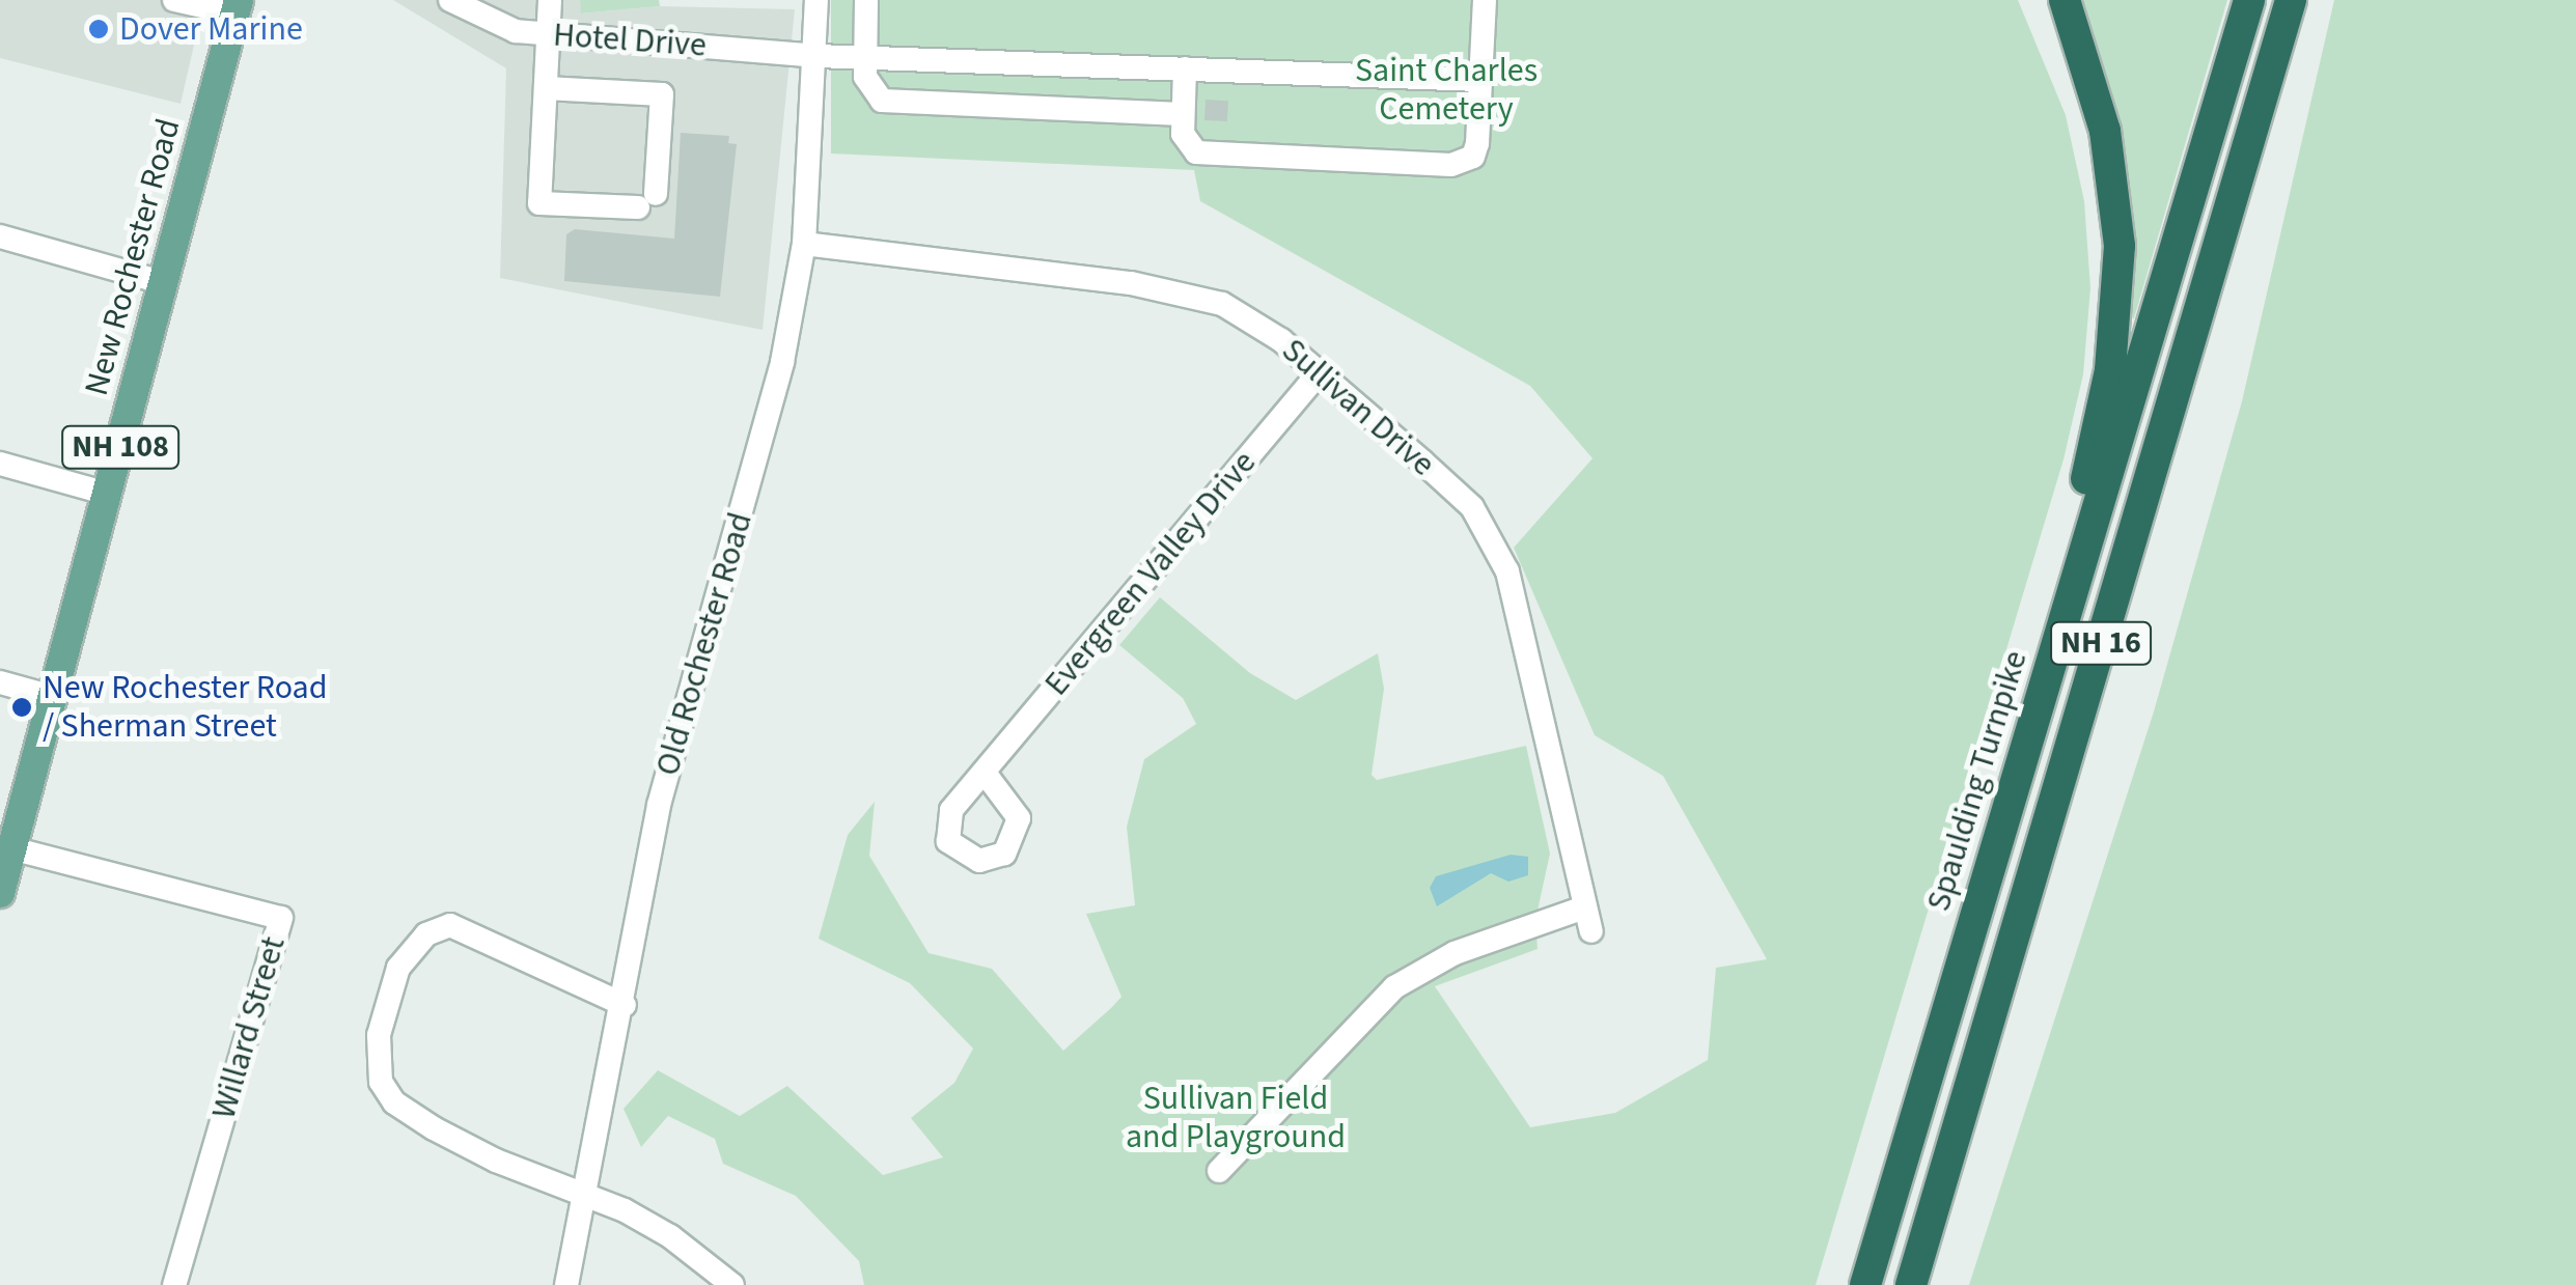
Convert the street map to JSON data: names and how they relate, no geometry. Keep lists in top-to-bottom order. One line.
{"streets":{"highway":["NH 16","Spaulding Turnpike"],"main road":["New Rochester Road","NH 108"],"street":["Hotel Drive","Sullivan Drive","Evergreen Valley Drive","Old Rochester Road","Willard Street"]},"crossings":[["Hotel Drive","Old Rochester Road"],["New Rochester Road","Willard Street"],["Sullivan Drive","Evergreen Valley Drive"],["Sullivan Drive","Old Rochester Road"]],"parks":["Saint Charles Cemetery","Sullivan Field and Playground"],"places":["Dover Marine","New Rochester Road / Sherman Street"]}
